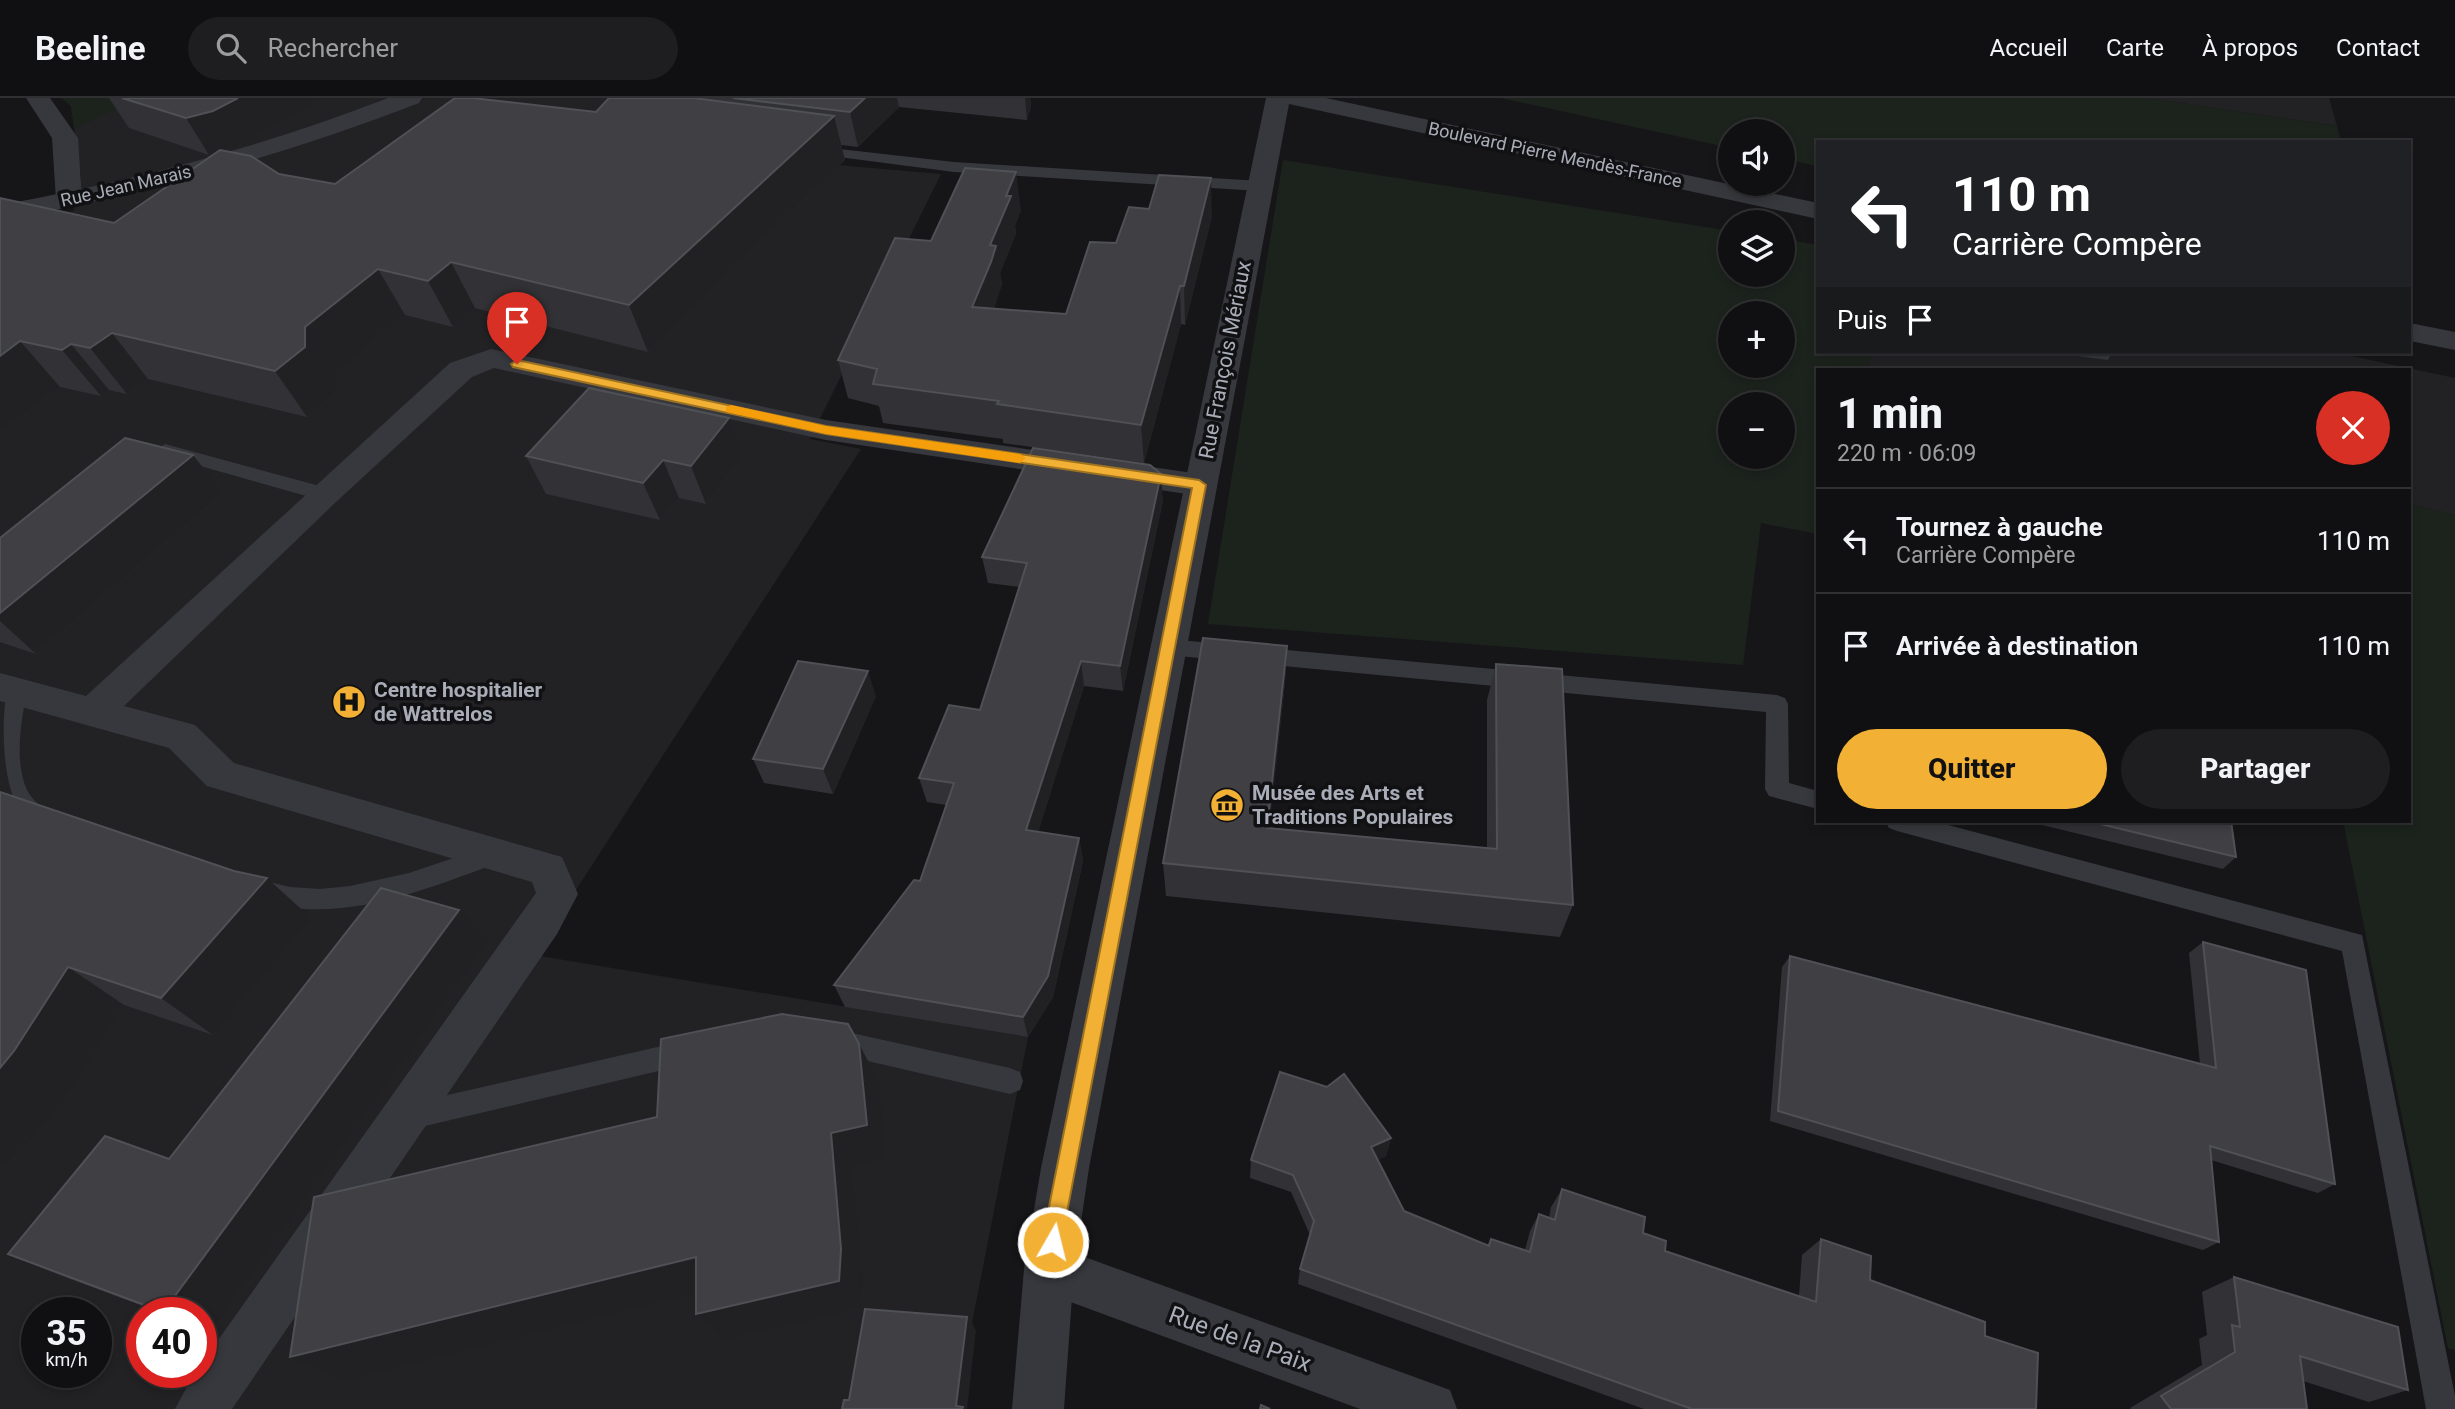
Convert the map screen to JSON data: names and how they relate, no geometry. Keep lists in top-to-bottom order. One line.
{"streets":{"street":["Boulevard Pierre Mendès-France","Rue Jean Marais","Rue François Mériaux","Rue de la Paix"]},"crossings":[["Rue François Mériaux","Rue de la Paix"]],"places":{"hospital":["Centre hospitalier de Wattrelos"],"museum":["Musée des Arts et Traditions Populaires"]},"page":{"header":"Beeline","search":"Rechercher","nav":["Accueil","Carte","À propos","Contact"],"map_buttons":["+","−"],"turn":["110 m","Carrière Compère"],"then":"Puis","heading":["1 min","220 m · 06:09"],"list":[{"name":"Tournez à gauche","note":"Carrière Compère","value":"110 m"},{"name":"Arrivée à destination","value":"110 m"}],"buttons":["Quitter","Partager"],"speed":"35 km/h","limit":"40"}}
